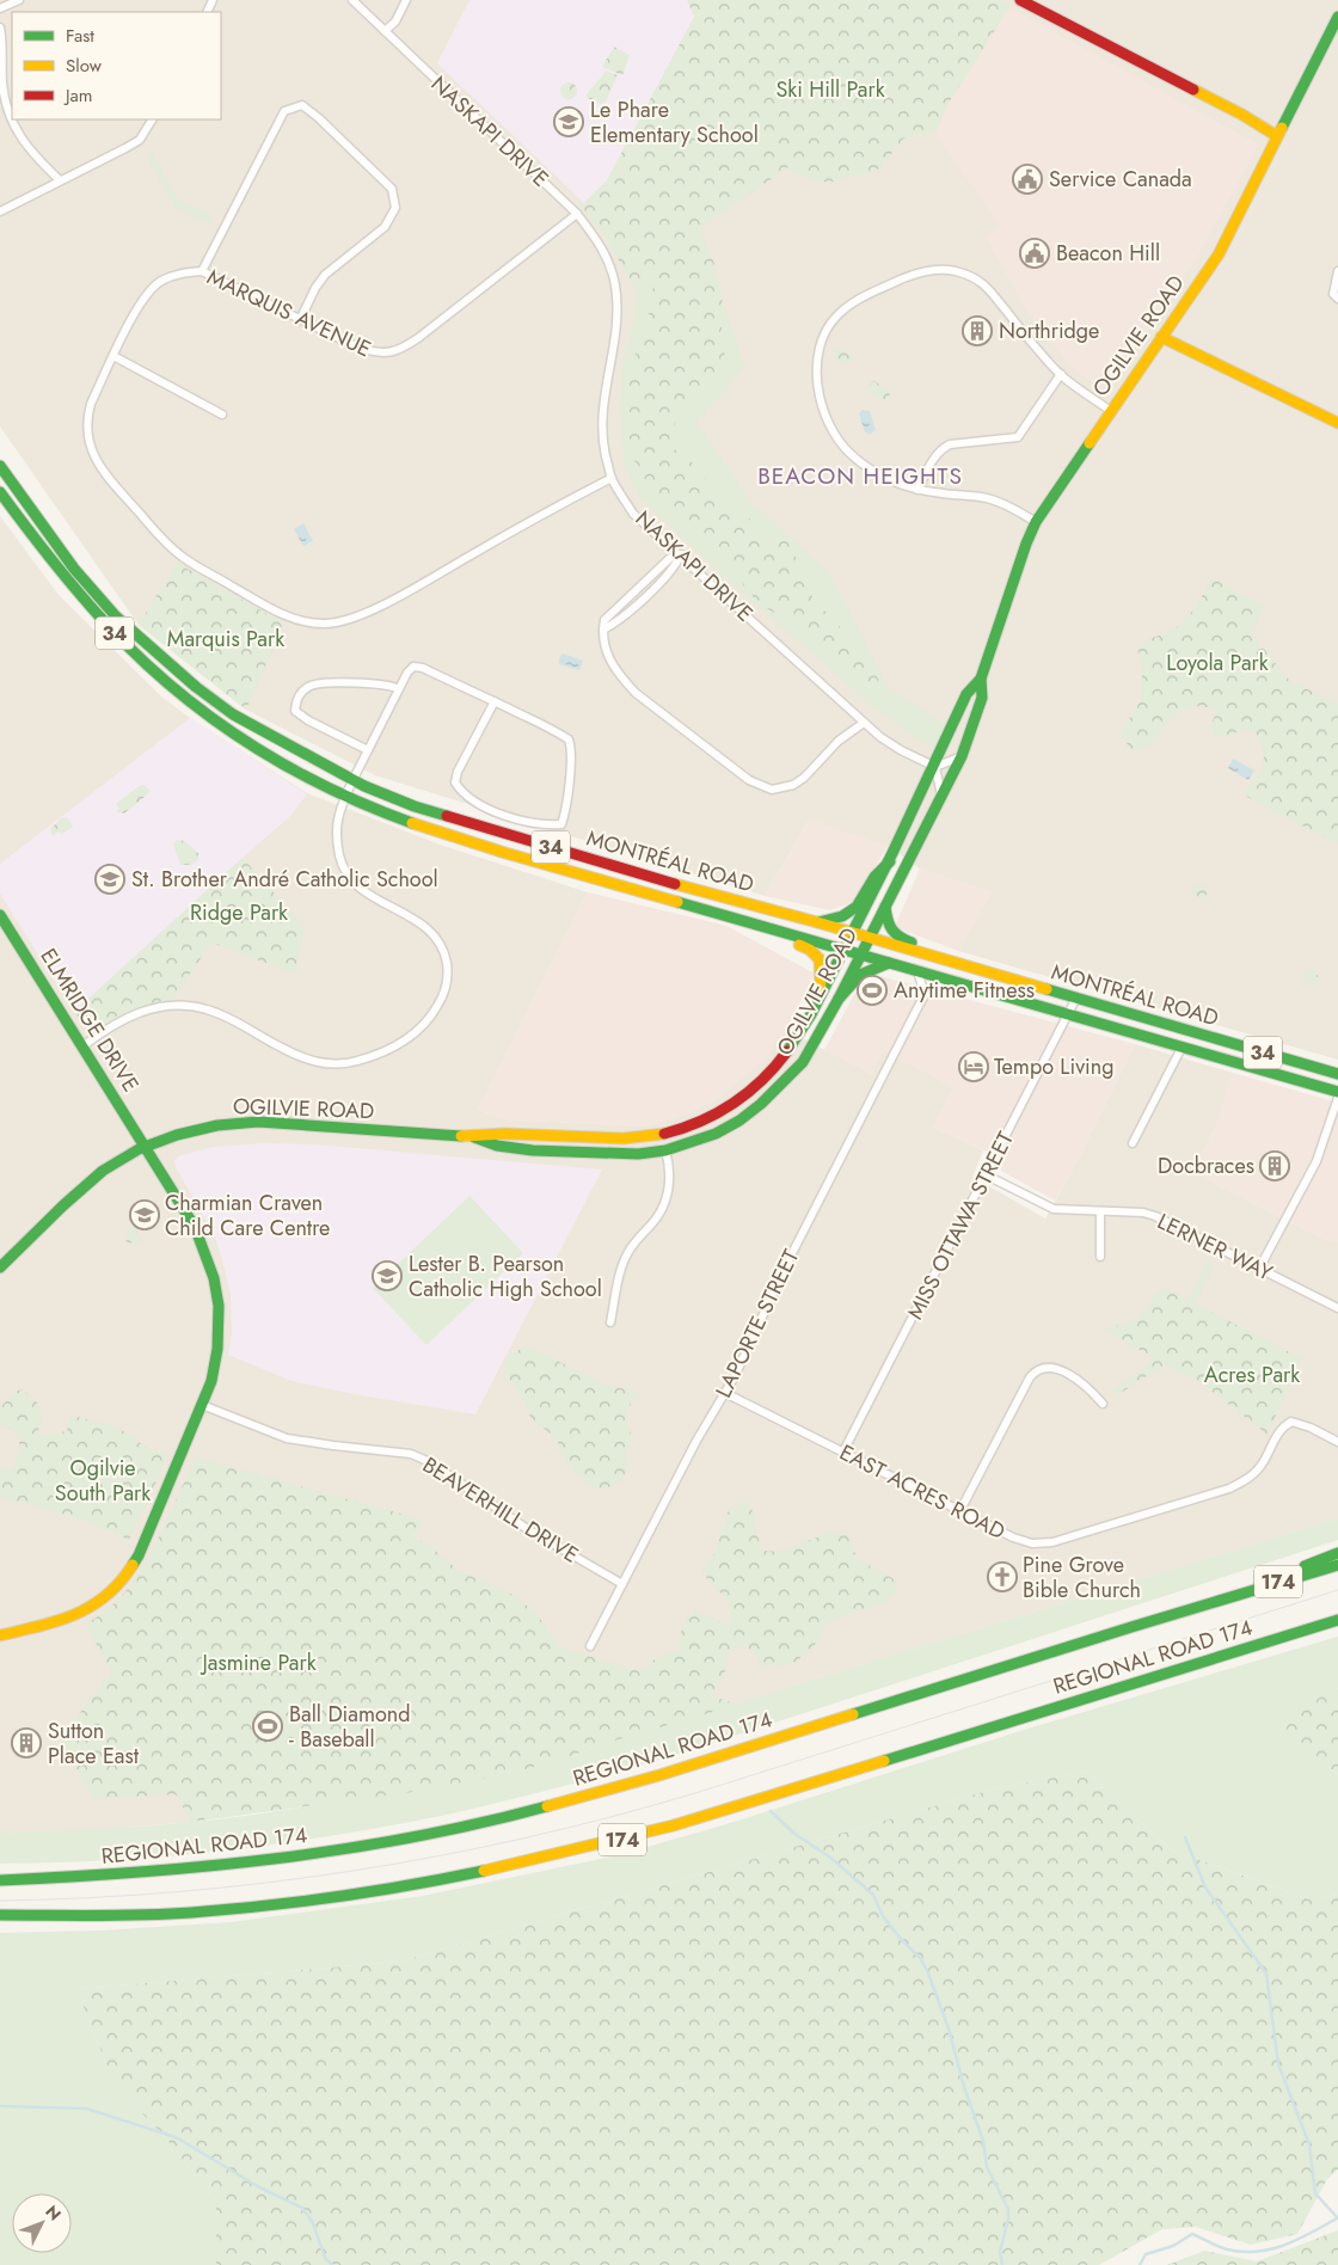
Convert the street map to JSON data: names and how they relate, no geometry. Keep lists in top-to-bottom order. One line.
{"streets":{"main road":["OGILVIE ROAD","34","MONTRÉAL ROAD","ELMRIDGE DRIVE","174","REGIONAL ROAD 174"],"street":["NASKAPI DRIVE","MARQUIS AVENUE","MISS OTTAWA STREET","LERNER WAY","LAPORTE STREET","EAST ACRES ROAD","BEAVERHILL DRIVE"]},"crossings":[["NASKAPI DRIVE","MARQUIS AVENUE"],["NASKAPI DRIVE","OGILVIE ROAD"],["OGILVIE ROAD","MONTRÉAL ROAD"],["OGILVIE ROAD","ELMRIDGE DRIVE"],["MONTRÉAL ROAD","MISS OTTAWA STREET"],["MONTRÉAL ROAD","LAPORTE STREET"],["ELMRIDGE DRIVE","BEAVERHILL DRIVE"],["MISS OTTAWA STREET","LERNER WAY"],["MISS OTTAWA STREET","EAST ACRES ROAD"],["LAPORTE STREET","EAST ACRES ROAD"],["LAPORTE STREET","BEAVERHILL DRIVE"]],"districts":["BEACON HEIGHTS"],"parks":["Ski Hill Park","Marquis Park","Loyola Park","Ridge Park","Acres Park","Ogilvie South Park","Jasmine Park"],"places":{"school or university":["Le Phare Elementary School","St. Brother André Catholic School","Charmian Craven Child Care Centre","Lester B. Pearson Catholic High School"],"public building":["Service Canada","Beacon Hill"],"building":["Northridge","Docbraces","Sutton Place East"],"sports":["Anytime Fitness","Ball Diamond - Baseball"],"hotel":["Tempo Living"],"church":["Pine Grove Bible Church"]},"legend":["Fast","Slow","Jam"],"north":"top right"}
